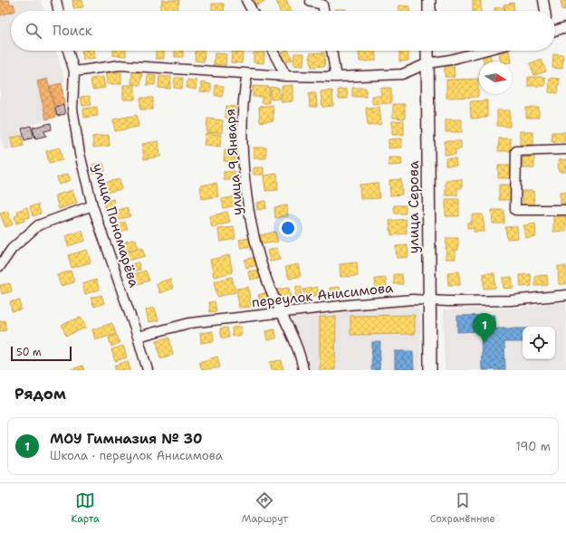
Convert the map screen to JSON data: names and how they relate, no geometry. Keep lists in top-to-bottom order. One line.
{"streets":{"main road":["улица Серова"],"street":["улица 9 Января","улица Пономарёва","переулок Анисимова"]},"crossings":[["улица 9 Января","переулок Анисимова"],["улица Серова","переулок Анисимова"],["улица Пономарёва","переулок Анисимова"]],"scale_bar":"50 m","north":"right","page":{"search":"Поиск","pins":"1","scale":"50 m","heading":"Рядом","list":[{"mark":"1","name":"МОУ Гимназия № 30","note":"Школа · переулок Анисимова","value":"190 m"}],"nav":["Карта","Маршрут","Сохранённые"]}}
